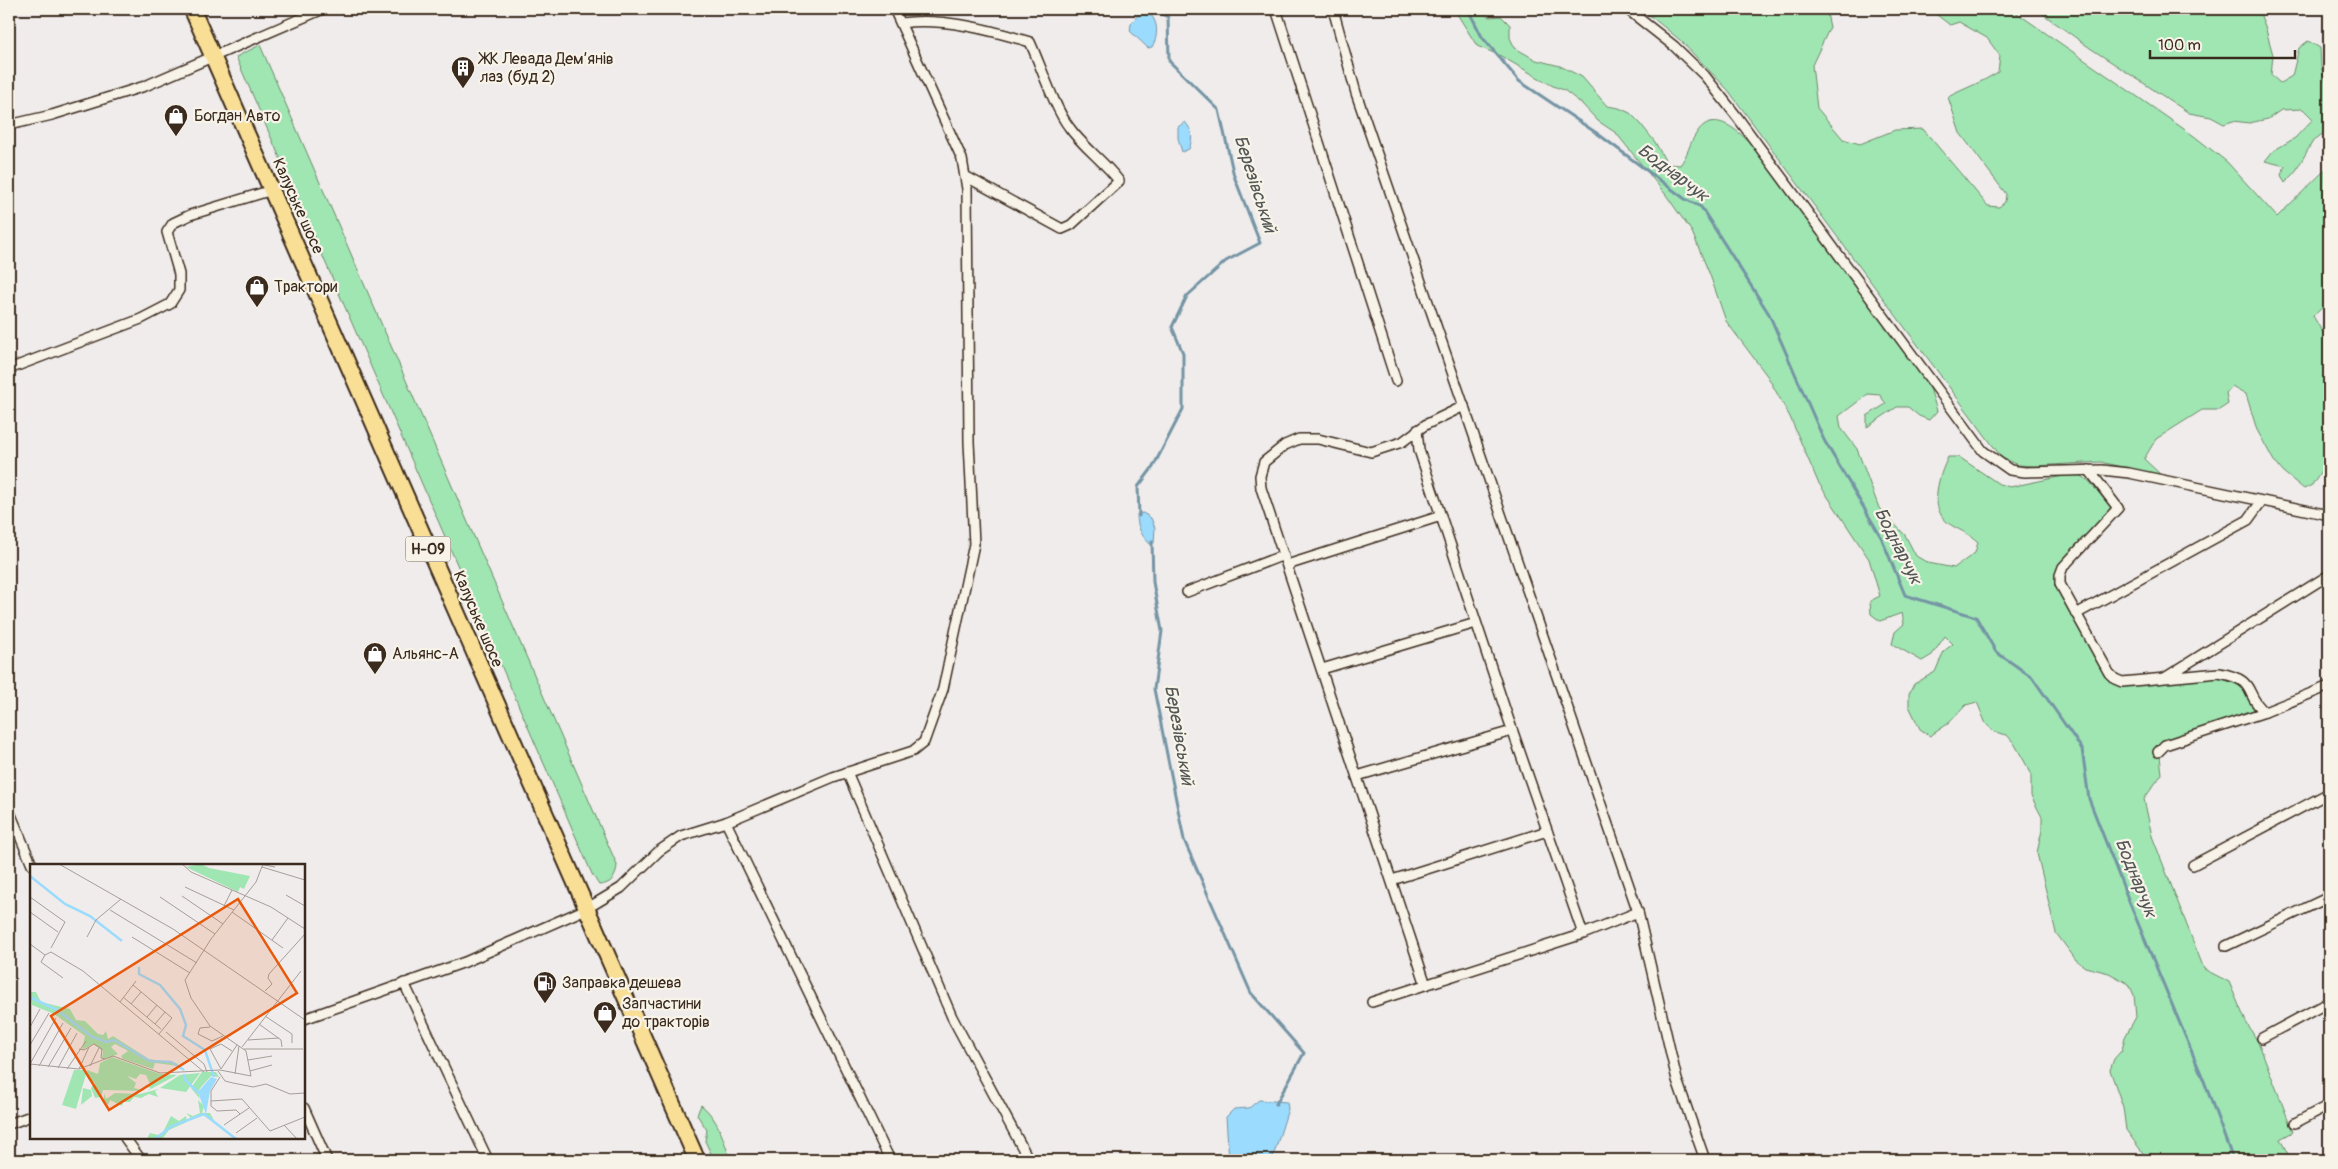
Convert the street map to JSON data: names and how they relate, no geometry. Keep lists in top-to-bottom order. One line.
{"streets":{"main road":["Калуське шосе","Н-09"]},"water":["Боднарчук","Березівський"],"places":{"building":["ЖК Левада Дем’янів лаз (буд 2)"],"shop":["Богдан Авто","Трактори","Альянс-А","Запчастини до тракторів"],"fuel station":["Заправка дешева"]},"scale_bar":"100 m"}
